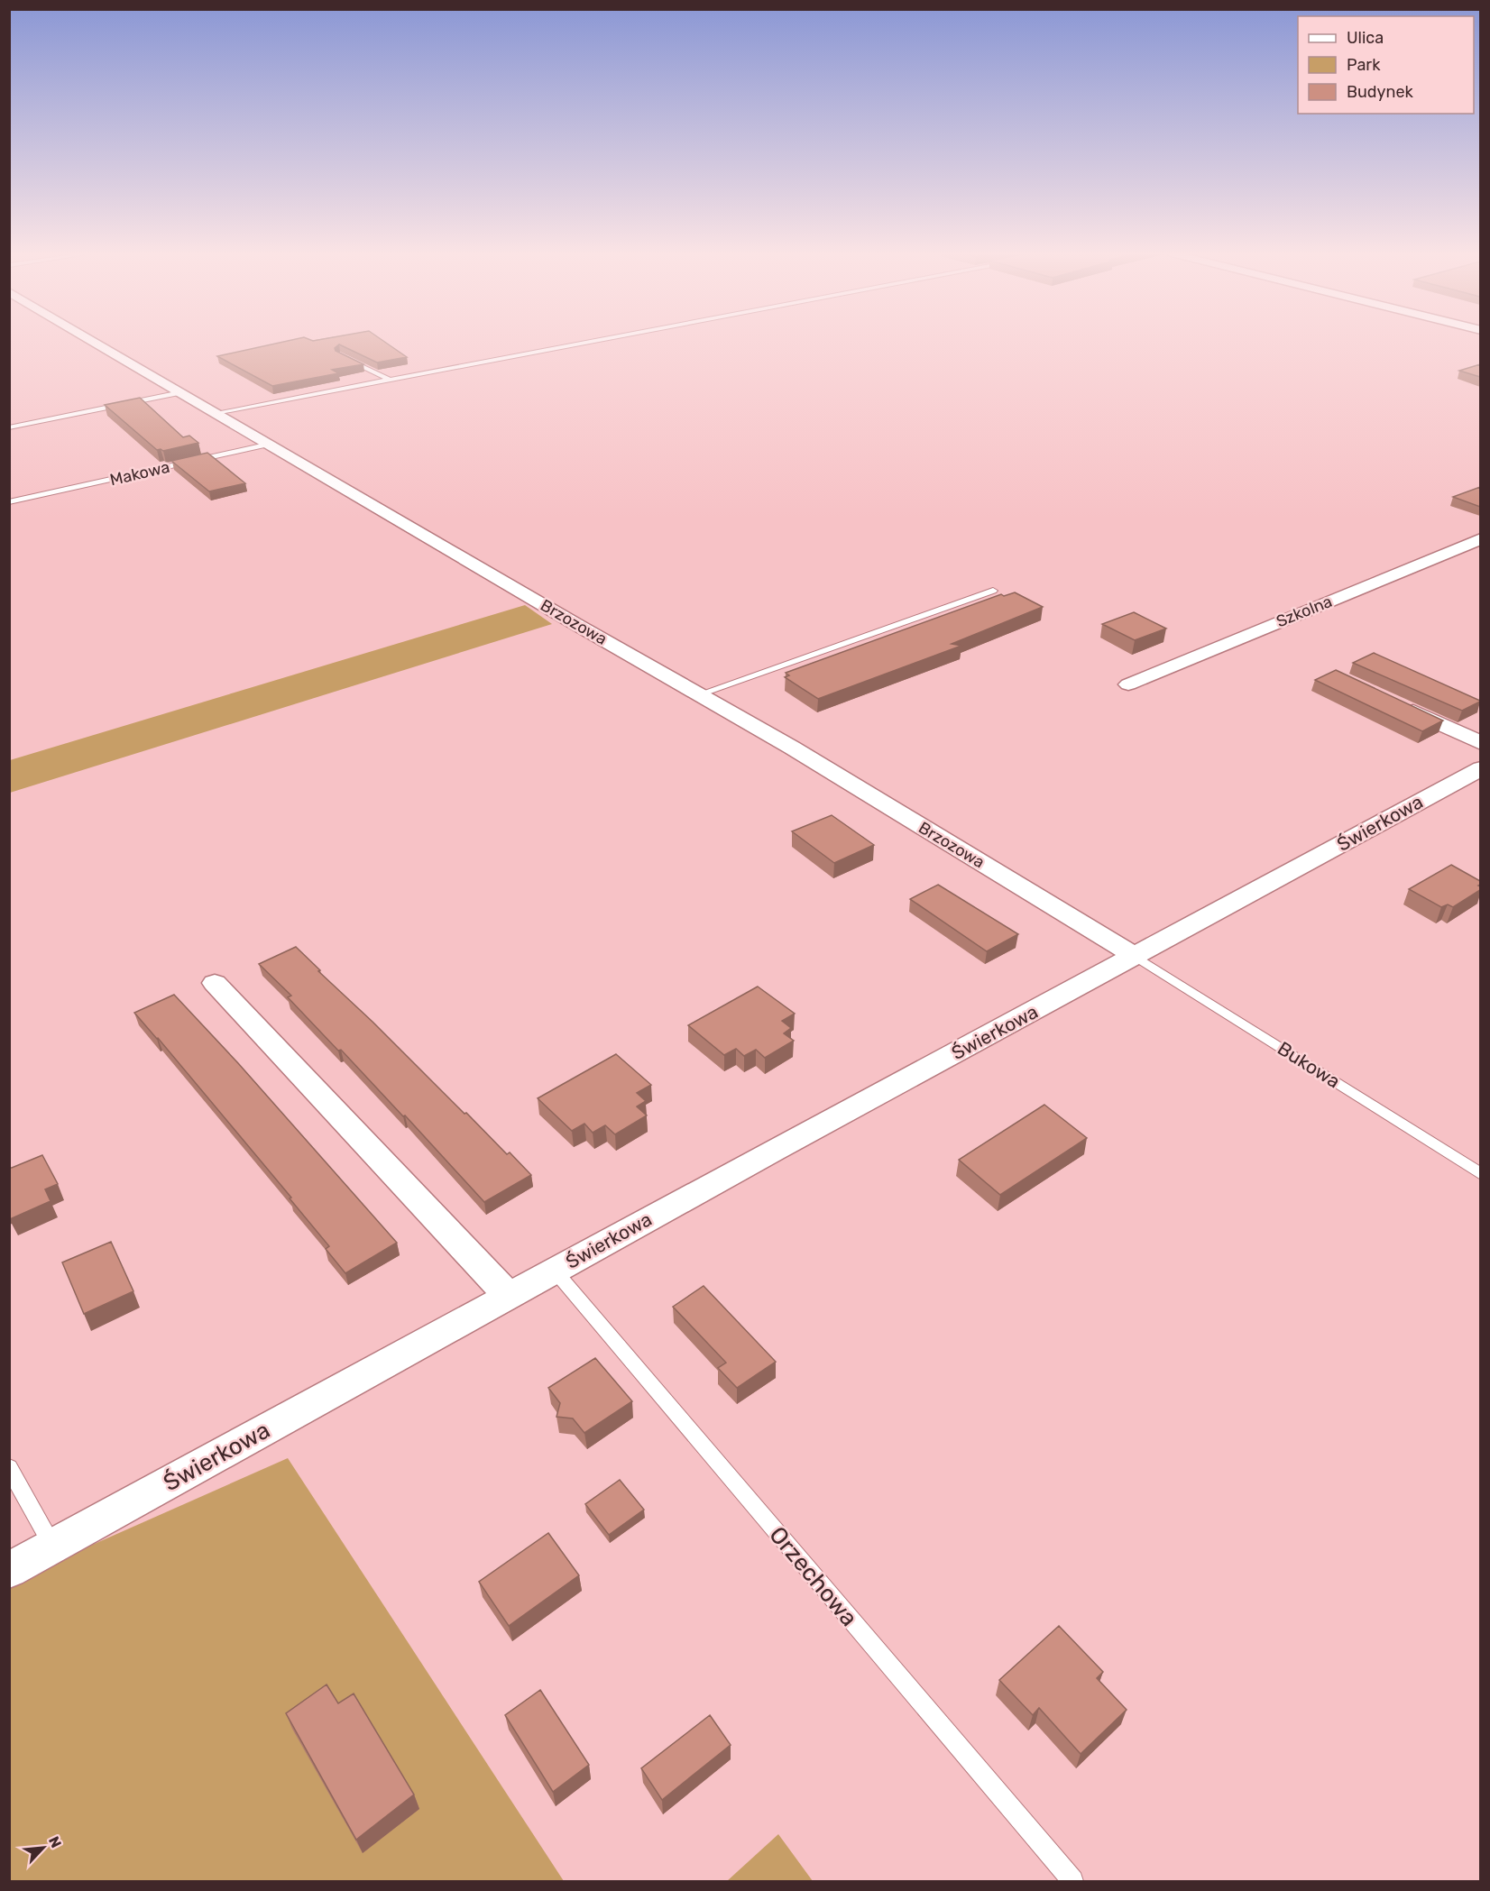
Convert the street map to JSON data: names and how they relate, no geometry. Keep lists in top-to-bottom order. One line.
{"streets":{"street":["Szkolna","Brzozowa","Świerkowa"],"lane":["Makowa","Bukowa","Orzechowa"]},"crossings":[["Makowa","Brzozowa"],["Brzozowa","Świerkowa"],["Brzozowa","Bukowa"],["Świerkowa","Bukowa"],["Świerkowa","Orzechowa"]],"legend":["Ulica","Park","Budynek"],"north":"top right"}
